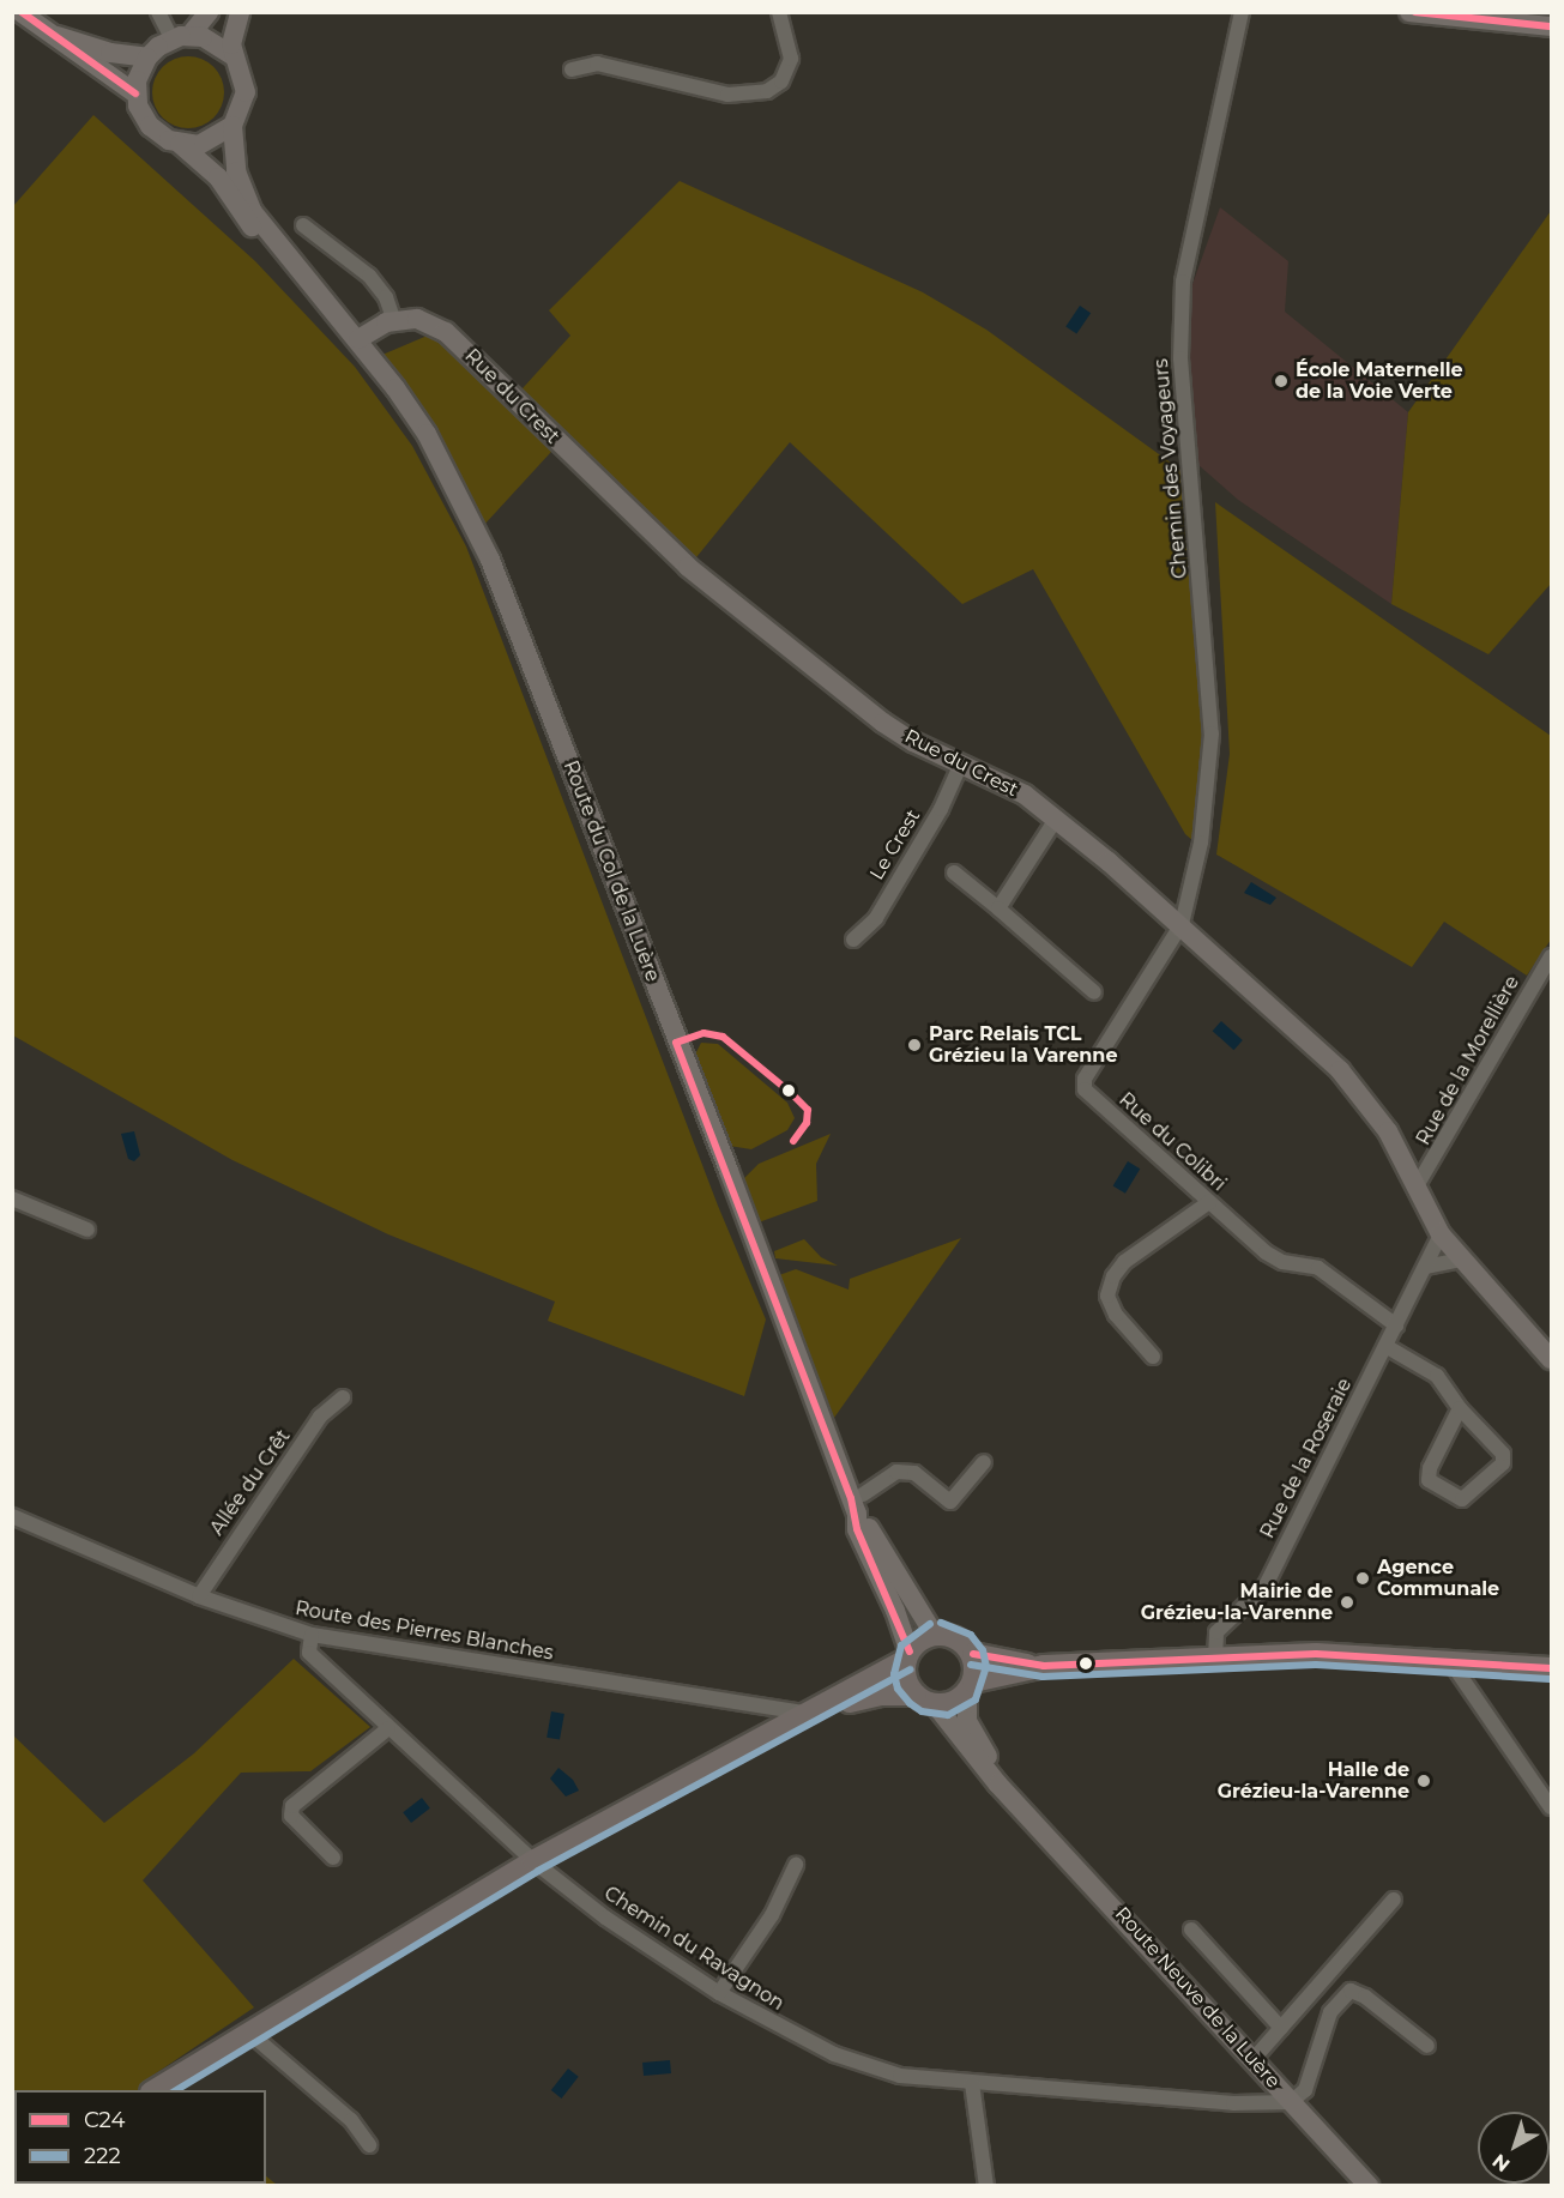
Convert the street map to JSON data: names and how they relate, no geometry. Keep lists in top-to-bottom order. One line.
{"streets":{"street":["Rue du Crest","Chemin des Voyageurs","Le Crest","Route du Col de la Luère","Rue de la Morellière","Rue du Colibri","Rue de la Roseraie","Allée du Crêt","Route des Pierres Blanches","Chemin du Ravagnon","Route Neuve de la Luère"]},"crossings":[["Rue du Crest","Chemin des Voyageurs"],["Rue du Crest","Le Crest"],["Rue du Crest","Rue de la Morellière"],["Rue du Crest","Rue du Colibri"],["Rue du Crest","Rue de la Roseraie"],["Chemin des Voyageurs","Rue du Colibri"],["Route du Col de la Luère","Route Neuve de la Luère"],["Rue du Colibri","Rue de la Roseraie"],["Allée du Crêt","Route des Pierres Blanches"],["Route des Pierres Blanches","Chemin du Ravagnon"],["Chemin du Ravagnon","Route Neuve de la Luère"]],"places":["École Maternelle de la Voie Verte","Parc Relais TCL Grézieu la Varenne","Agence Communale","Mairie de Grézieu-la-Varenne","Halle de Grézieu-la-Varenne"],"lines":["transit line C24","transit line 222"],"legend":["C24","222"],"north":"bottom left"}
